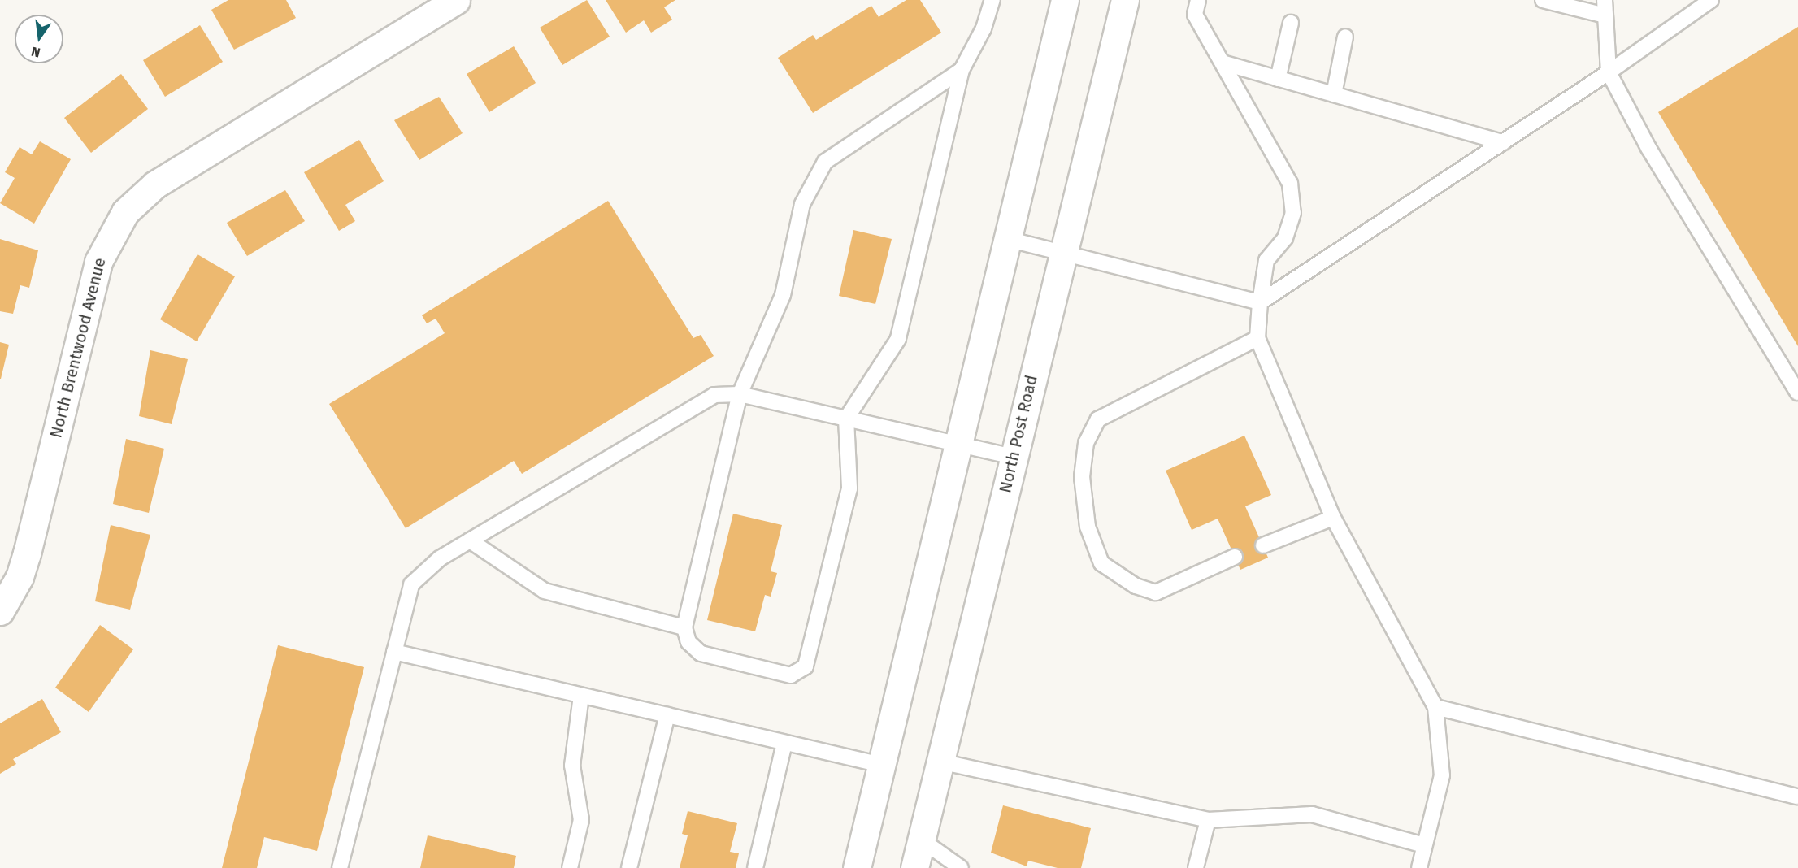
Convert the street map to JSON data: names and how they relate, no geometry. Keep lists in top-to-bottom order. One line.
{"streets":{"main road":["North Brentwood Avenue","North Post Road"]},"north":"bottom"}
